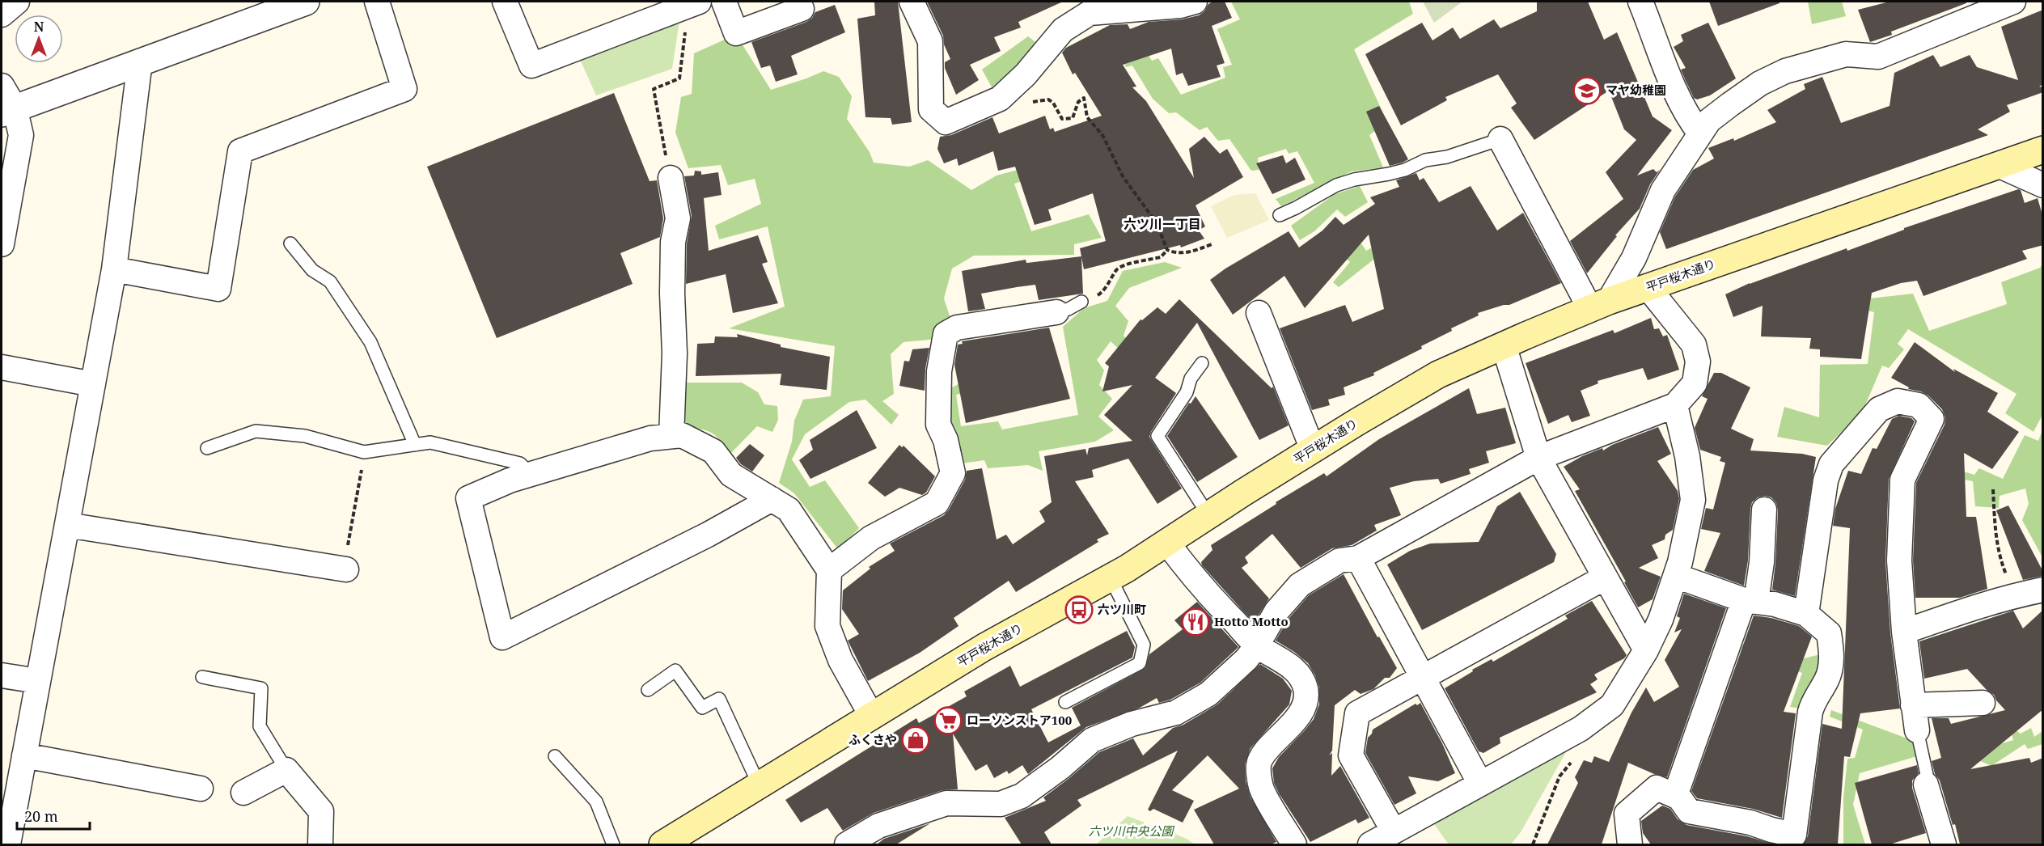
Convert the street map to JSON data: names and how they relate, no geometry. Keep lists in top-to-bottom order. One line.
{"streets":{"main road":["平戸桜木通り"]},"districts":["六ツ川一丁目"],"parks":["六ツ川中央公園"],"places":{"school or university":["マヤ幼稚園"],"bus stop":["六ツ川町"],"restaurant":["Hotto Motto"],"supermarket":["ローソンストア100"],"shop":["ふくさや"]},"scale_bar":"20 m","north":"top"}
